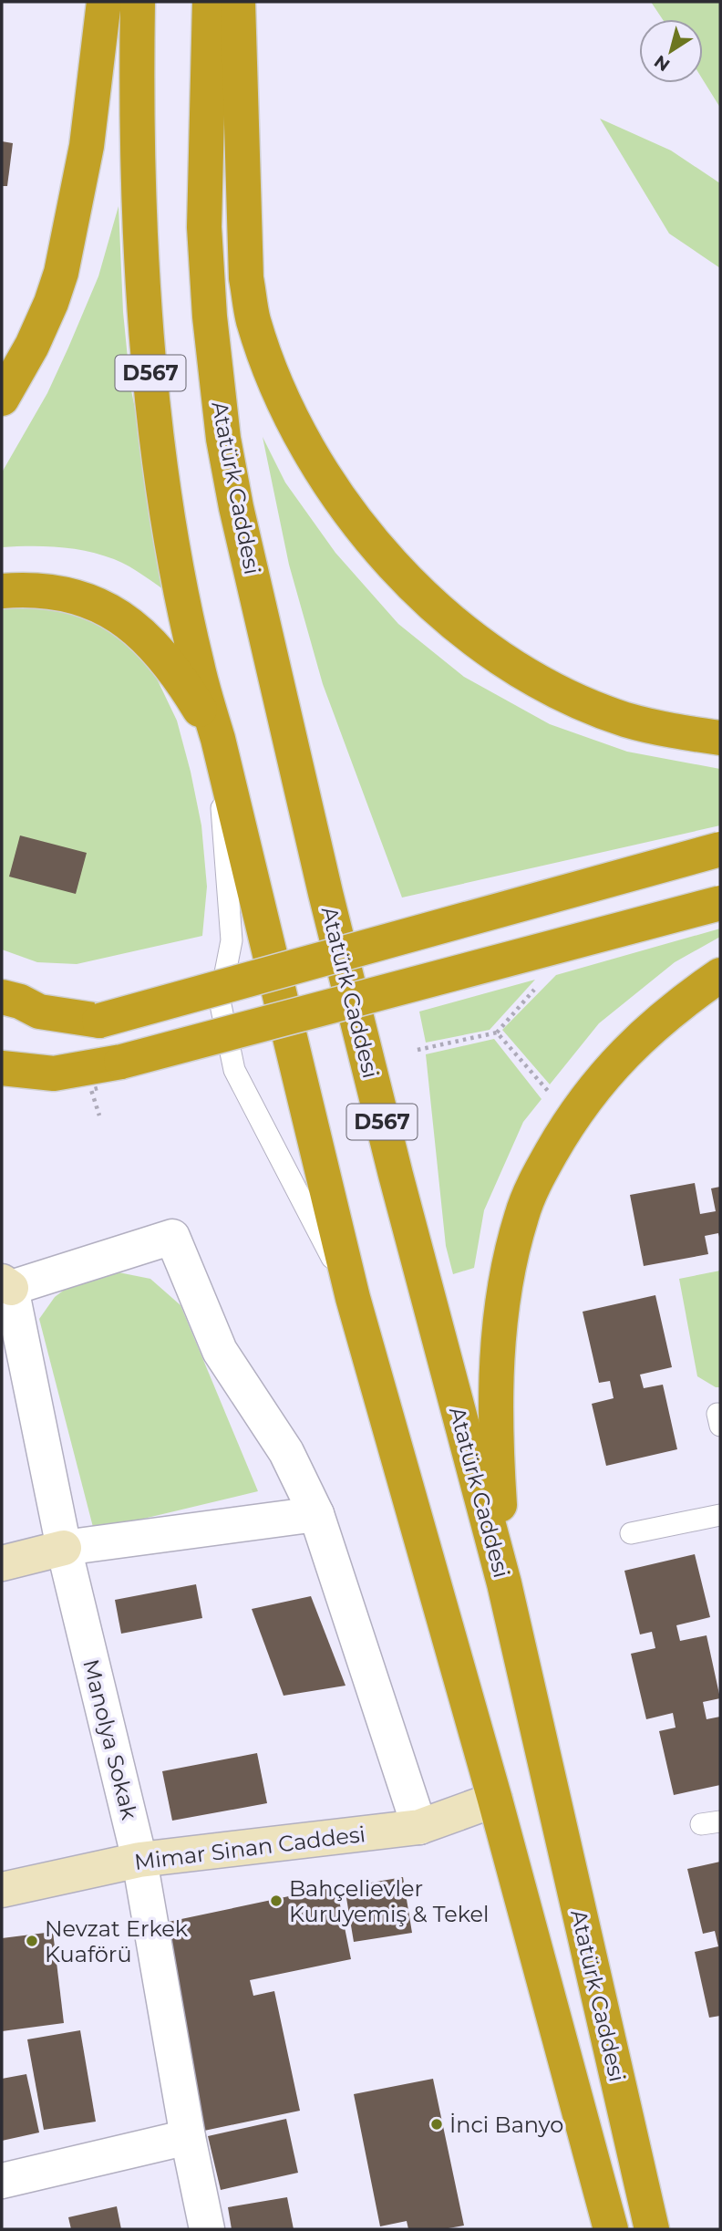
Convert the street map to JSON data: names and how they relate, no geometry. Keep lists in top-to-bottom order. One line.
{"streets":{"highway":["D567","Atatürk Caddesi"],"street":["Manolya Sokak","Mimar Sinan Caddesi"]},"crossings":[["D567","Atatürk Caddesi"],["Atatürk Caddesi","Mimar Sinan Caddesi"],["Manolya Sokak","Mimar Sinan Caddesi"]],"places":["Bahçelievler Kuruyemiş & Tekel","Nevzat Erkek Kuaförü","İnci Banyo"],"north":"bottom left"}
